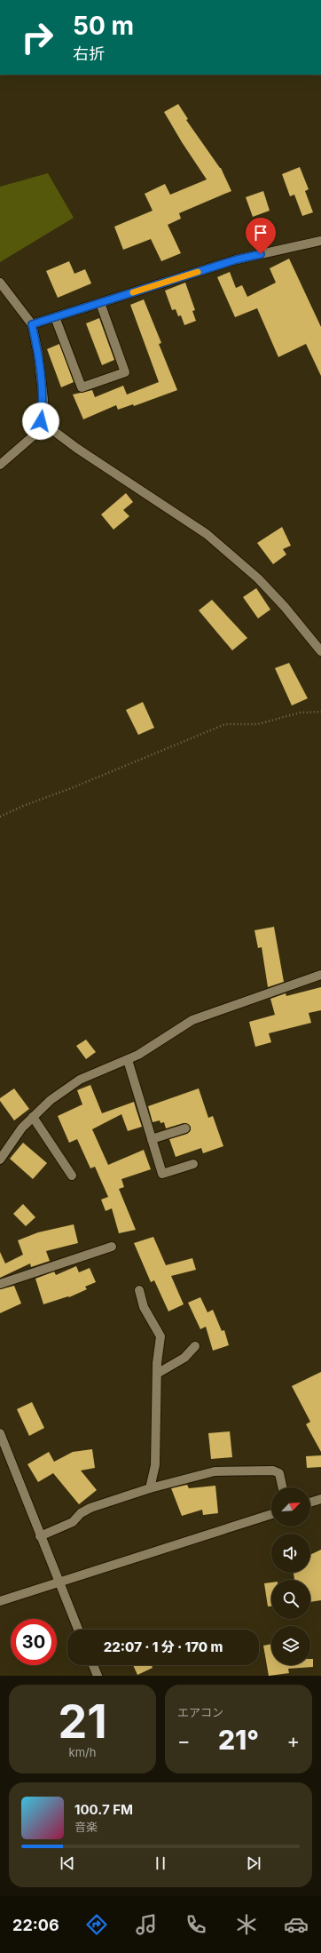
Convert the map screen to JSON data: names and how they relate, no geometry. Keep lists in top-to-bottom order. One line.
{"north":"top right","page":{"turn":["50 m","右折"],"limit":"30","trip":"22:07 · 1 分 · 170 m","tile":[["21","km/h"],"エアコン"],"heat":["−","21°","+"],"song":["100.7 FM","音楽"],"tabs":"22:06"}}
